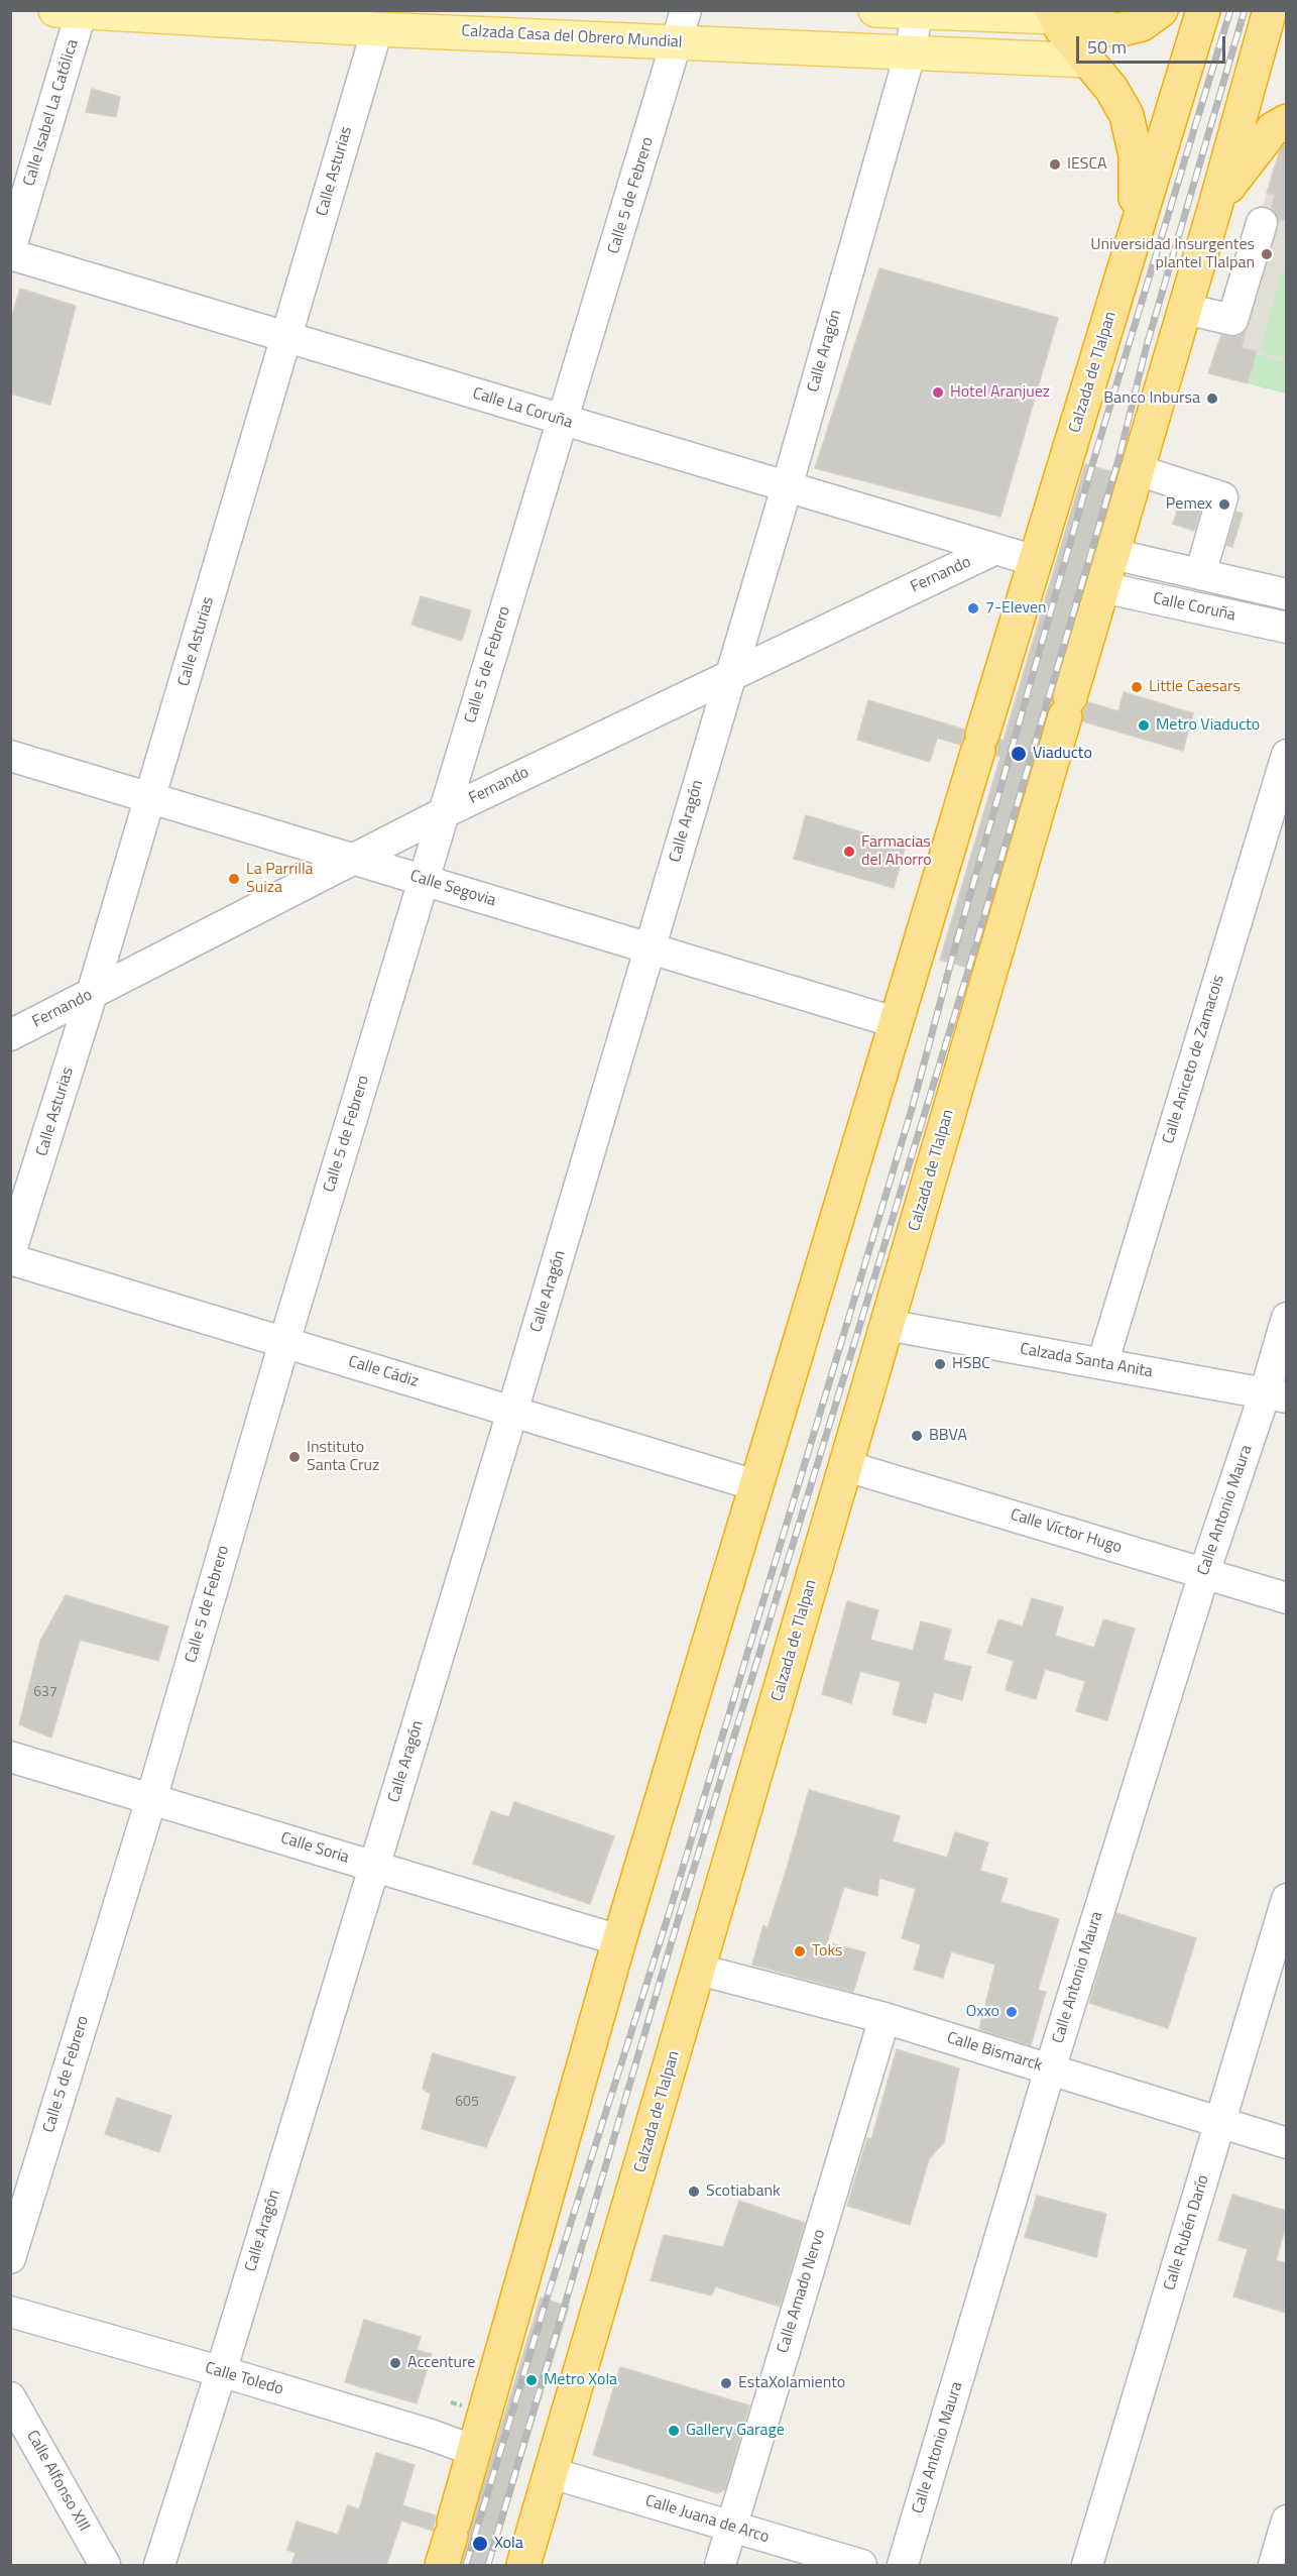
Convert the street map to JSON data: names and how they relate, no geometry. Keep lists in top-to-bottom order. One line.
{"streets":{"highway":["Calzada de Tlalpan"],"main road":["Calzada Casa del Obrero Mundial"],"street":["Calle Isabel La Católica","Calle Asturias","Calle 5 de Febrero","Calle Aragón","Calle La Coruña","Fernando","Calle Coruña","Calle Segovia","Calle Aniceto de Zamacois","Calzada Santa Anita","Calle Cádiz","Calle Antonio Maura","Calle Víctor Hugo","Calle Soria","Calle Bismarck","Calle Rubén Darío","Calle Amado Nervo","Calle Toledo","Calle Alfonso XIII","Calle Juana de Arco"]},"crossings":[["Calzada Casa del Obrero Mundial","Calle Isabel La Católica"],["Calzada Casa del Obrero Mundial","Calle Asturias"],["Calzada Casa del Obrero Mundial","Calle 5 de Febrero"],["Calzada Casa del Obrero Mundial","Calle Aragón"],["Calle Isabel La Católica","Calle La Coruña"],["Calle Asturias","Calle La Coruña"],["Calle Asturias","Fernando"],["Calle Asturias","Calle Segovia"],["Calle 5 de Febrero","Calle La Coruña"],["Calle 5 de Febrero","Fernando"],["Calle 5 de Febrero","Calle Segovia"],["Calle 5 de Febrero","Calle Cádiz"],["Calle 5 de Febrero","Calle Soria"],["Calle Aragón","Calle La Coruña"],["Calle Aragón","Fernando"],["Calle Aragón","Calle Segovia"],["Calle Aragón","Calle Cádiz"],["Calle Aragón","Calle Soria"],["Calle Aragón","Calle Toledo"],["Calzada de Tlalpan","Calle La Coruña"],["Calzada de Tlalpan","Calle Coruña"],["Calzada de Tlalpan","Calle Segovia"],["Calzada de Tlalpan","Calzada Santa Anita"],["Calzada de Tlalpan","Calle Cádiz"],["Calzada de Tlalpan","Calle Víctor Hugo"],["Calzada de Tlalpan","Calle Soria"],["Calzada de Tlalpan","Calle Bismarck"],["Calzada de Tlalpan","Calle Toledo"],["Calzada de Tlalpan","Calle Juana de Arco"],["Calle La Coruña","Fernando"],["Fernando","Calle Segovia"],["Calle Aniceto de Zamacois","Calzada Santa Anita"],["Calzada Santa Anita","Calle Antonio Maura"],["Calle Antonio Maura","Calle Víctor Hugo"],["Calle Antonio Maura","Calle Bismarck"],["Calle Bismarck","Calle Rubén Darío"],["Calle Bismarck","Calle Amado Nervo"],["Calle Amado Nervo","Calle Juana de Arco"]],"places":["IESCA","Universidad Insurgentes plantel Tlalpan","Hotel Aranjuez","Banco Inbursa","Pemex","7-Eleven","Little Caesars","Metro Viaducto","Viaducto","Farmacias del Ahorro","La Parrilla Suiza","HSBC","BBVA","Instituto Santa Cruz","Toks","Oxxo","Scotiabank","Accenture","Metro Xola","EstaXolamiento","Gallery Garage","Xola"],"house_numbers":["637","605"],"scale_bar":"50 m"}
